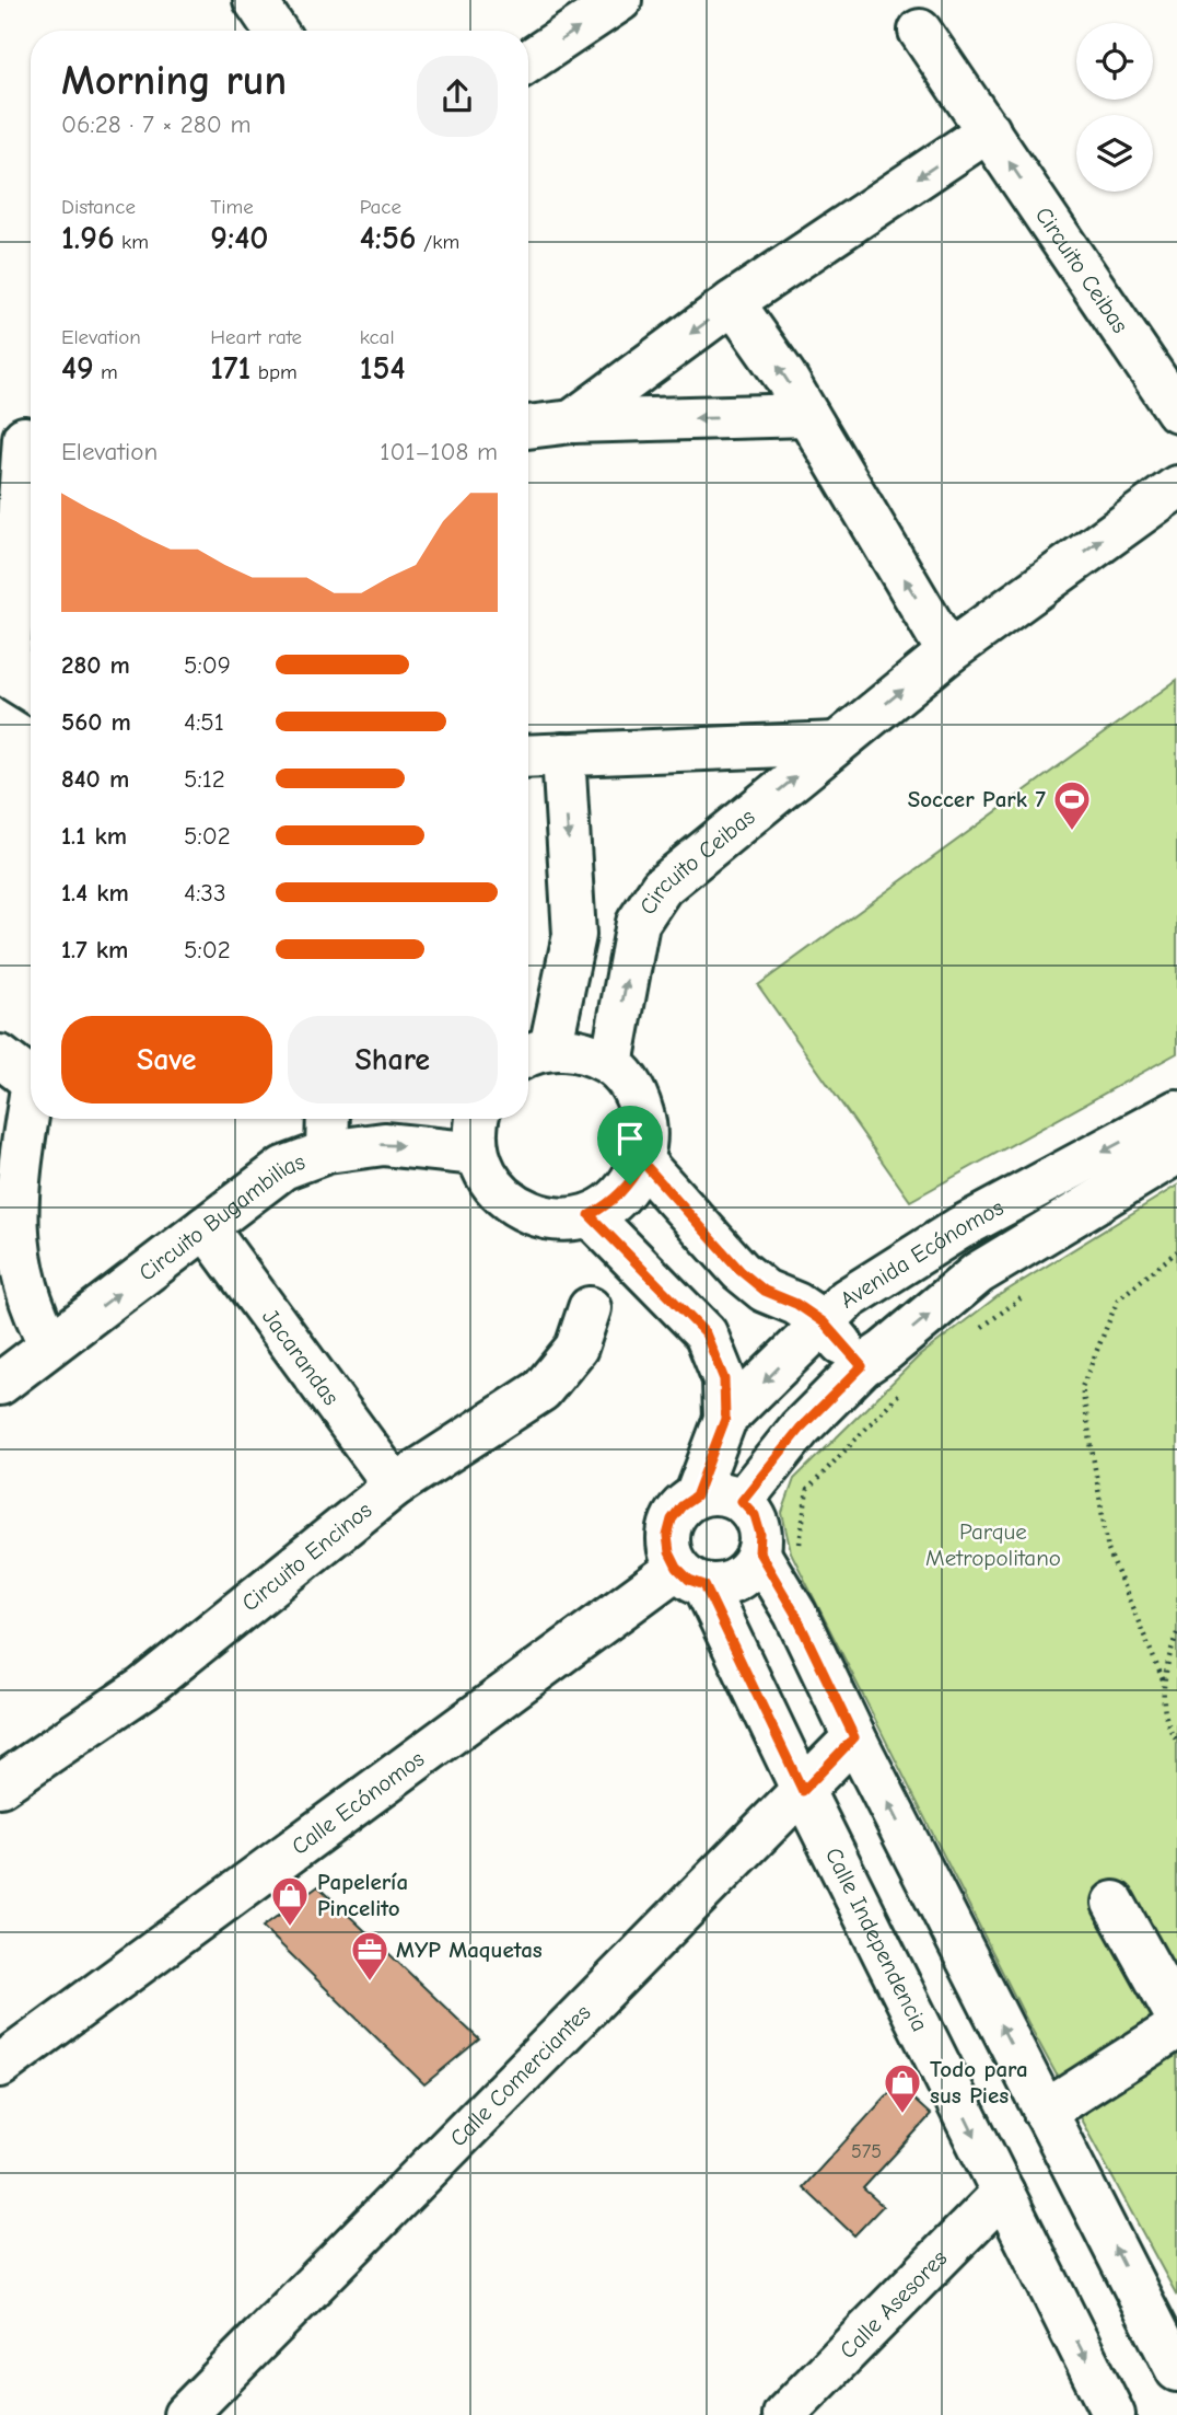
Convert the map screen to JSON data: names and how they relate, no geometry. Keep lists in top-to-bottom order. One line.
{"streets":{"street":["Circuito Ceibas","Circuito Bugambilias","Avenida Ecónomos","Jacarandas","Circuito Encinos","Calle Ecónomos","Calle Independencia","Calle Comerciantes","Calle Asesores"]},"crossings":[["Circuito Bugambilias","Jacarandas"],["Avenida Ecónomos","Calle Ecónomos"],["Avenida Ecónomos","Calle Independencia"],["Jacarandas","Circuito Encinos"],["Calle Ecónomos","Calle Independencia"],["Calle Independencia","Calle Comerciantes"],["Calle Independencia","Calle Asesores"]],"one_way":["Circuito Bugambilias"],"parks":["Parque Metropolitano"],"places":{"sports":["Soccer Park 7"],"shop":["Papelería Pincelito","Todo para sus Pies"],"office":["MYP Maquetas"]},"house_numbers":["575"],"page":{"heading":["Morning run","06:28 · 7 × 280 m"],"stats":[["Distance","1.96 km"],["Time","9:40"],["Pace","4:56 /km"],["Elevation","49 m"],["Heart rate","171 bpm"],["kcal","154"]],"chart":["Elevation","101–108 m"],"list":[{"name":"280 m","note":"5:09"},{"name":"560 m","note":"4:51"},{"name":"840 m","note":"5:12"},{"name":"1.1 km","note":"5:02"},{"name":"1.4 km","note":"4:33"},{"name":"1.7 km","note":"5:02"}],"buttons":["Save","Share"]}}
